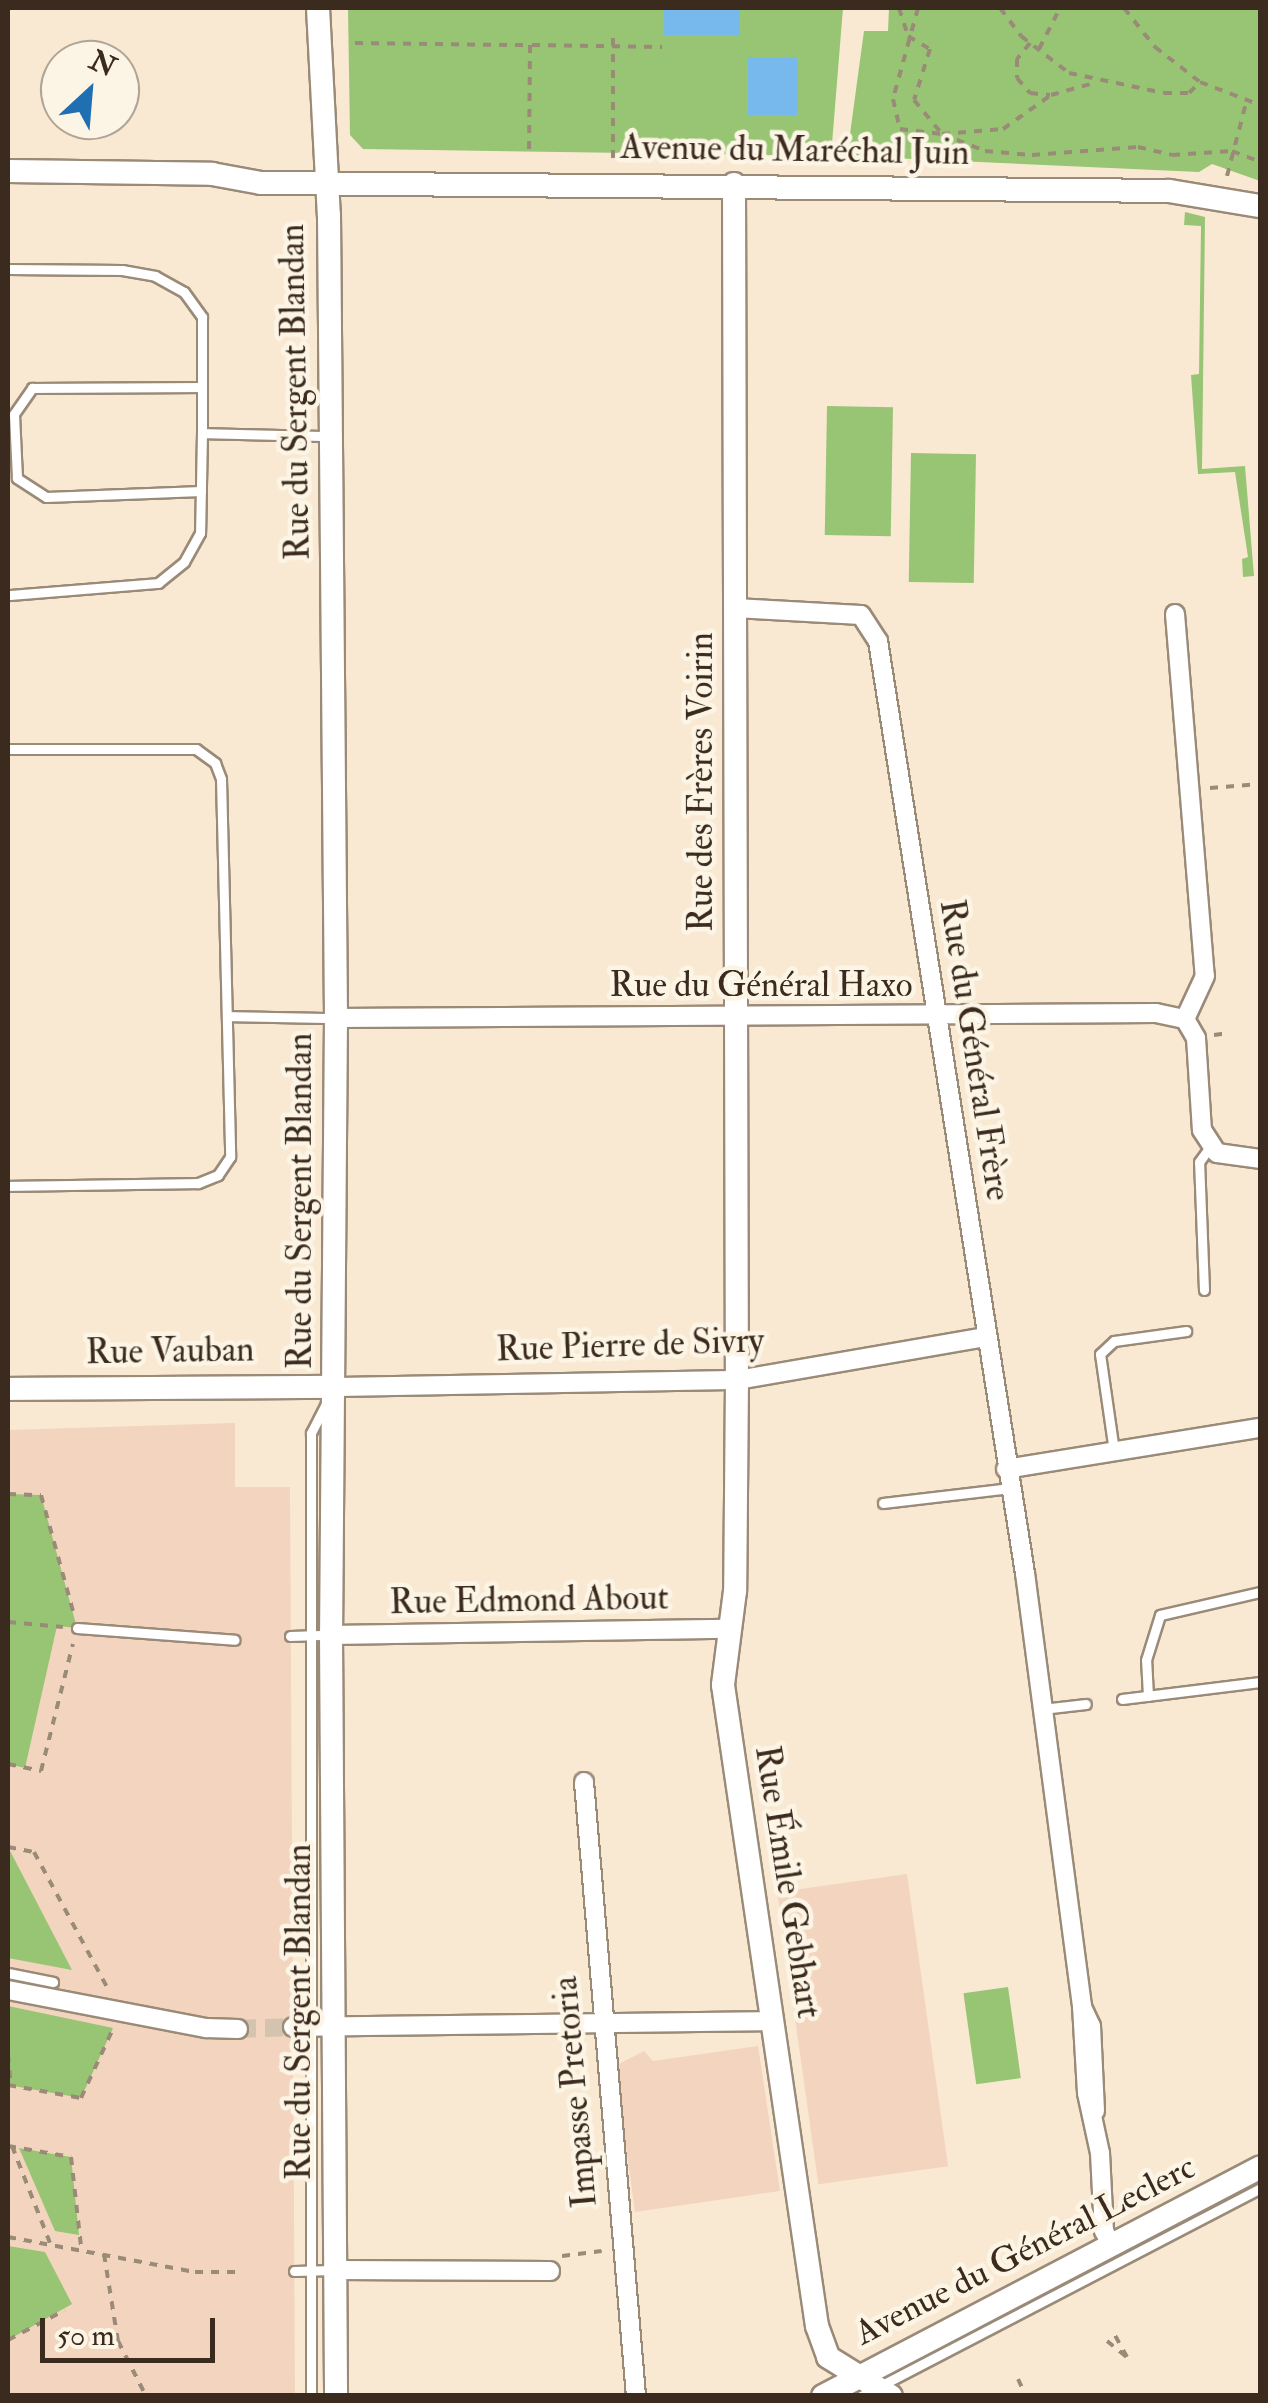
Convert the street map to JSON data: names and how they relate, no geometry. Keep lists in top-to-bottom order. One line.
{"streets":{"street":["Avenue du Maréchal Juin","Rue du Sergent Blandan","Rue des Frères Voirin","Rue du Général Haxo","Rue du Général Frère","Rue Pierre de Sivry","Rue Vauban","Rue Edmond About","Rue Émile Gebhart","Impasse Pretoria","Avenue du Général Leclerc"]},"crossings":[["Avenue du Maréchal Juin","Rue du Sergent Blandan"],["Avenue du Maréchal Juin","Rue des Frères Voirin"],["Rue du Sergent Blandan","Rue du Général Haxo"],["Rue du Sergent Blandan","Rue Pierre de Sivry"],["Rue du Sergent Blandan","Rue Vauban"],["Rue du Sergent Blandan","Rue Edmond About"],["Rue des Frères Voirin","Rue du Général Haxo"],["Rue des Frères Voirin","Rue du Général Frère"],["Rue des Frères Voirin","Rue Pierre de Sivry"],["Rue des Frères Voirin","Rue Émile Gebhart"],["Rue du Général Haxo","Rue du Général Frère"],["Rue du Général Frère","Rue Pierre de Sivry"],["Rue du Général Frère","Avenue du Général Leclerc"],["Rue Pierre de Sivry","Rue Vauban"],["Rue Pierre de Sivry","Rue Émile Gebhart"],["Rue Edmond About","Rue Émile Gebhart"],["Rue Émile Gebhart","Avenue du Général Leclerc"]],"scale_bar":"50 m","north":"top right"}
